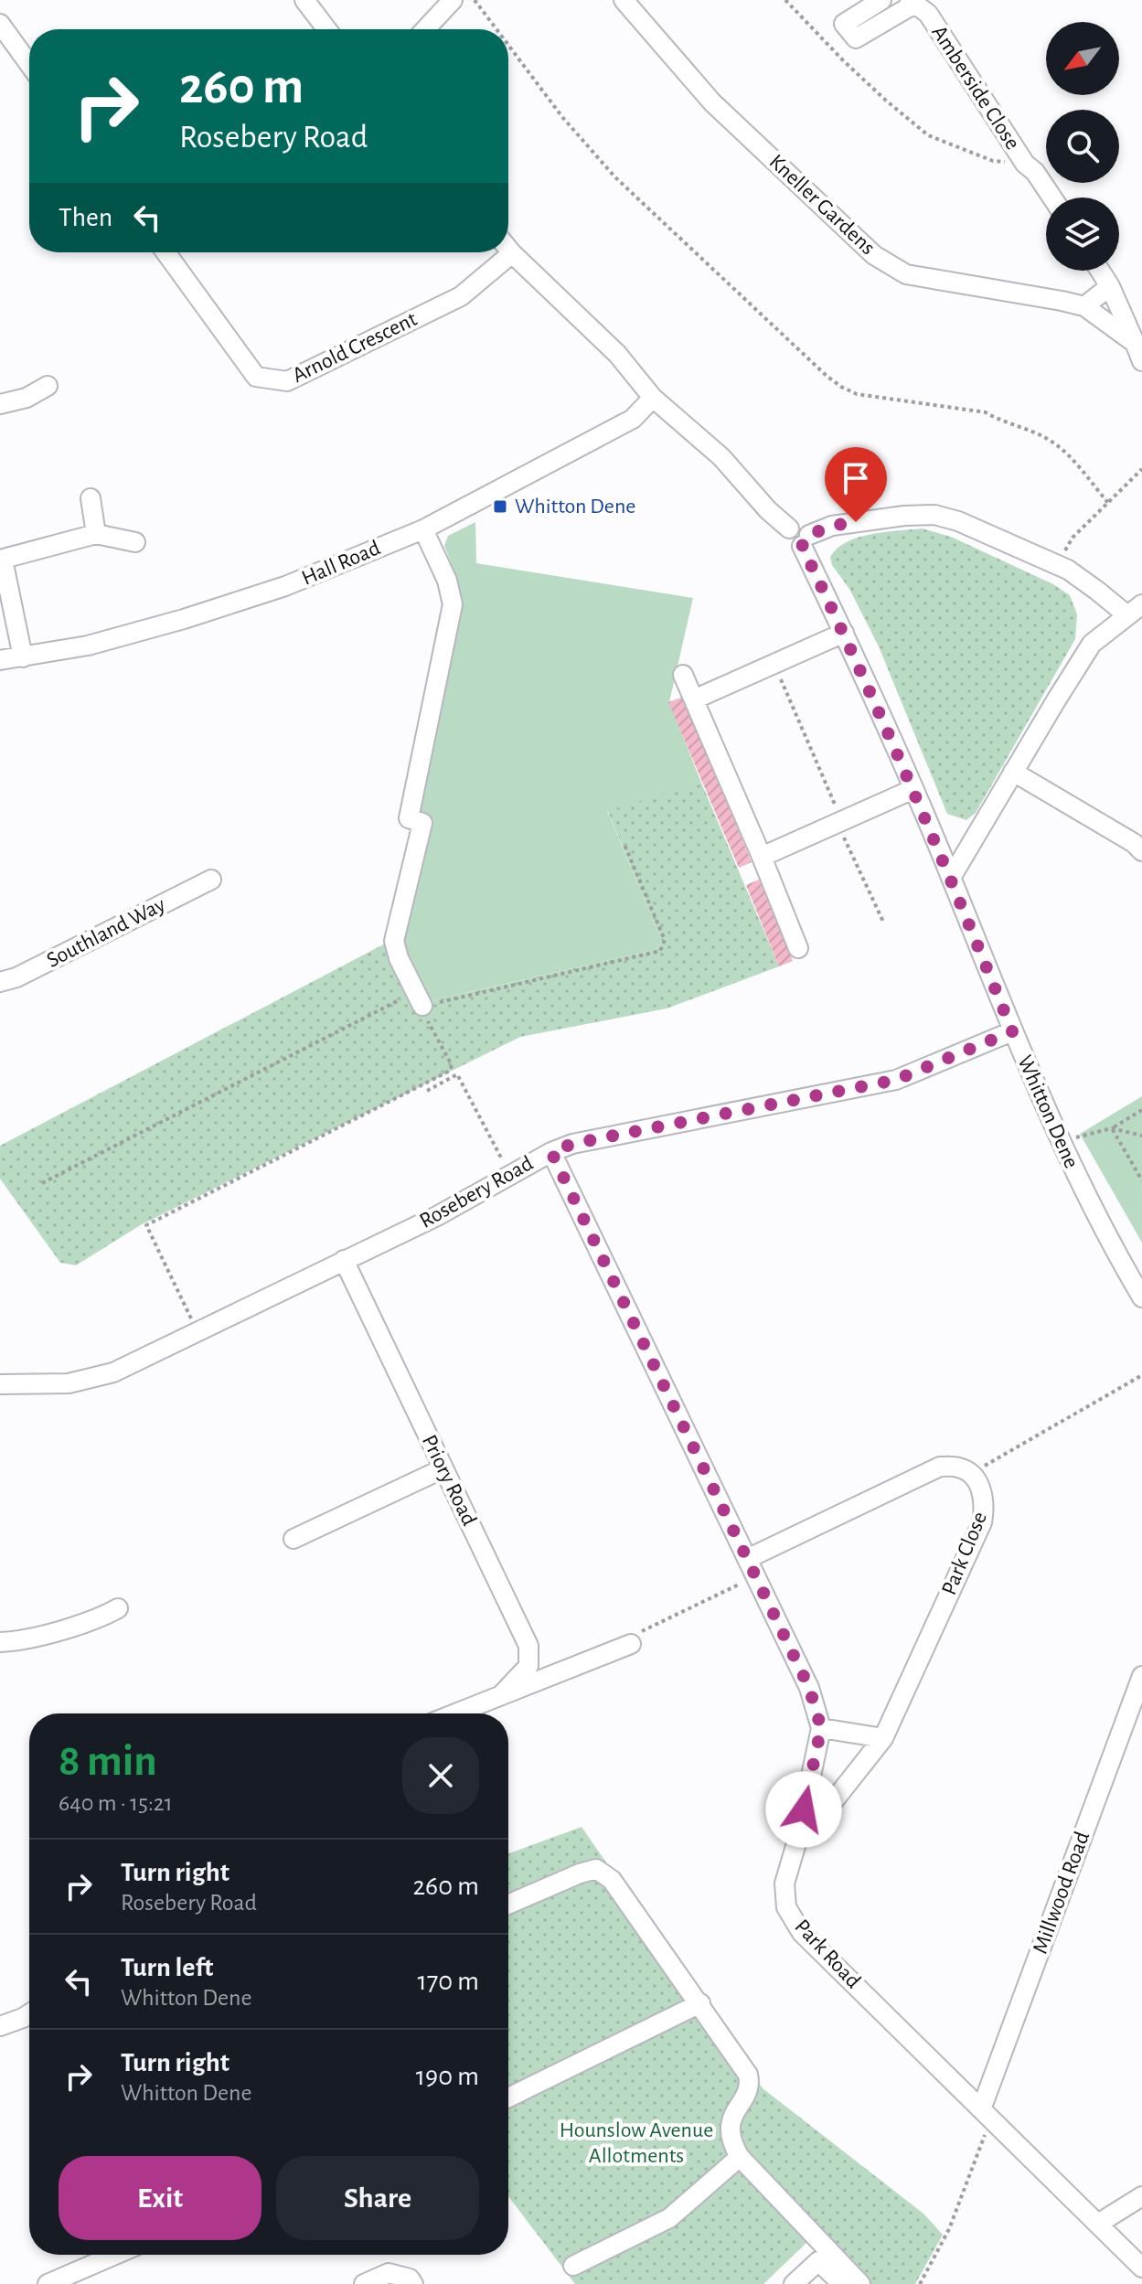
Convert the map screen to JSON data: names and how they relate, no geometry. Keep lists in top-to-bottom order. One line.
{"streets":{"street":["Amberside Close","Kneller Gardens","Arnold Crescent","Hall Road","Southland Way","Whitton Dene","Rosebery Road","Priory Road","Park Close","Millwood Road","Park Road"]},"crossings":[["Whitton Dene","Rosebery Road"],["Rosebery Road","Priory Road"],["Rosebery Road","Park Road"],["Park Close","Park Road"],["Millwood Road","Park Road"]],"parks":["Hounslow Avenue Allotments"],"places":{"transit":["Whitton Dene"]},"north":"bottom left","page":{"turn":["260 m","Rosebery Road"],"then":"Then","heading":["8 min","640 m · 15:21"],"list":[{"name":"Turn right","note":"Rosebery Road","value":"260 m"},{"name":"Turn left","note":"Whitton Dene","value":"170 m"},{"name":"Turn right","note":"Whitton Dene","value":"190 m"}],"buttons":["Exit","Share"]}}
